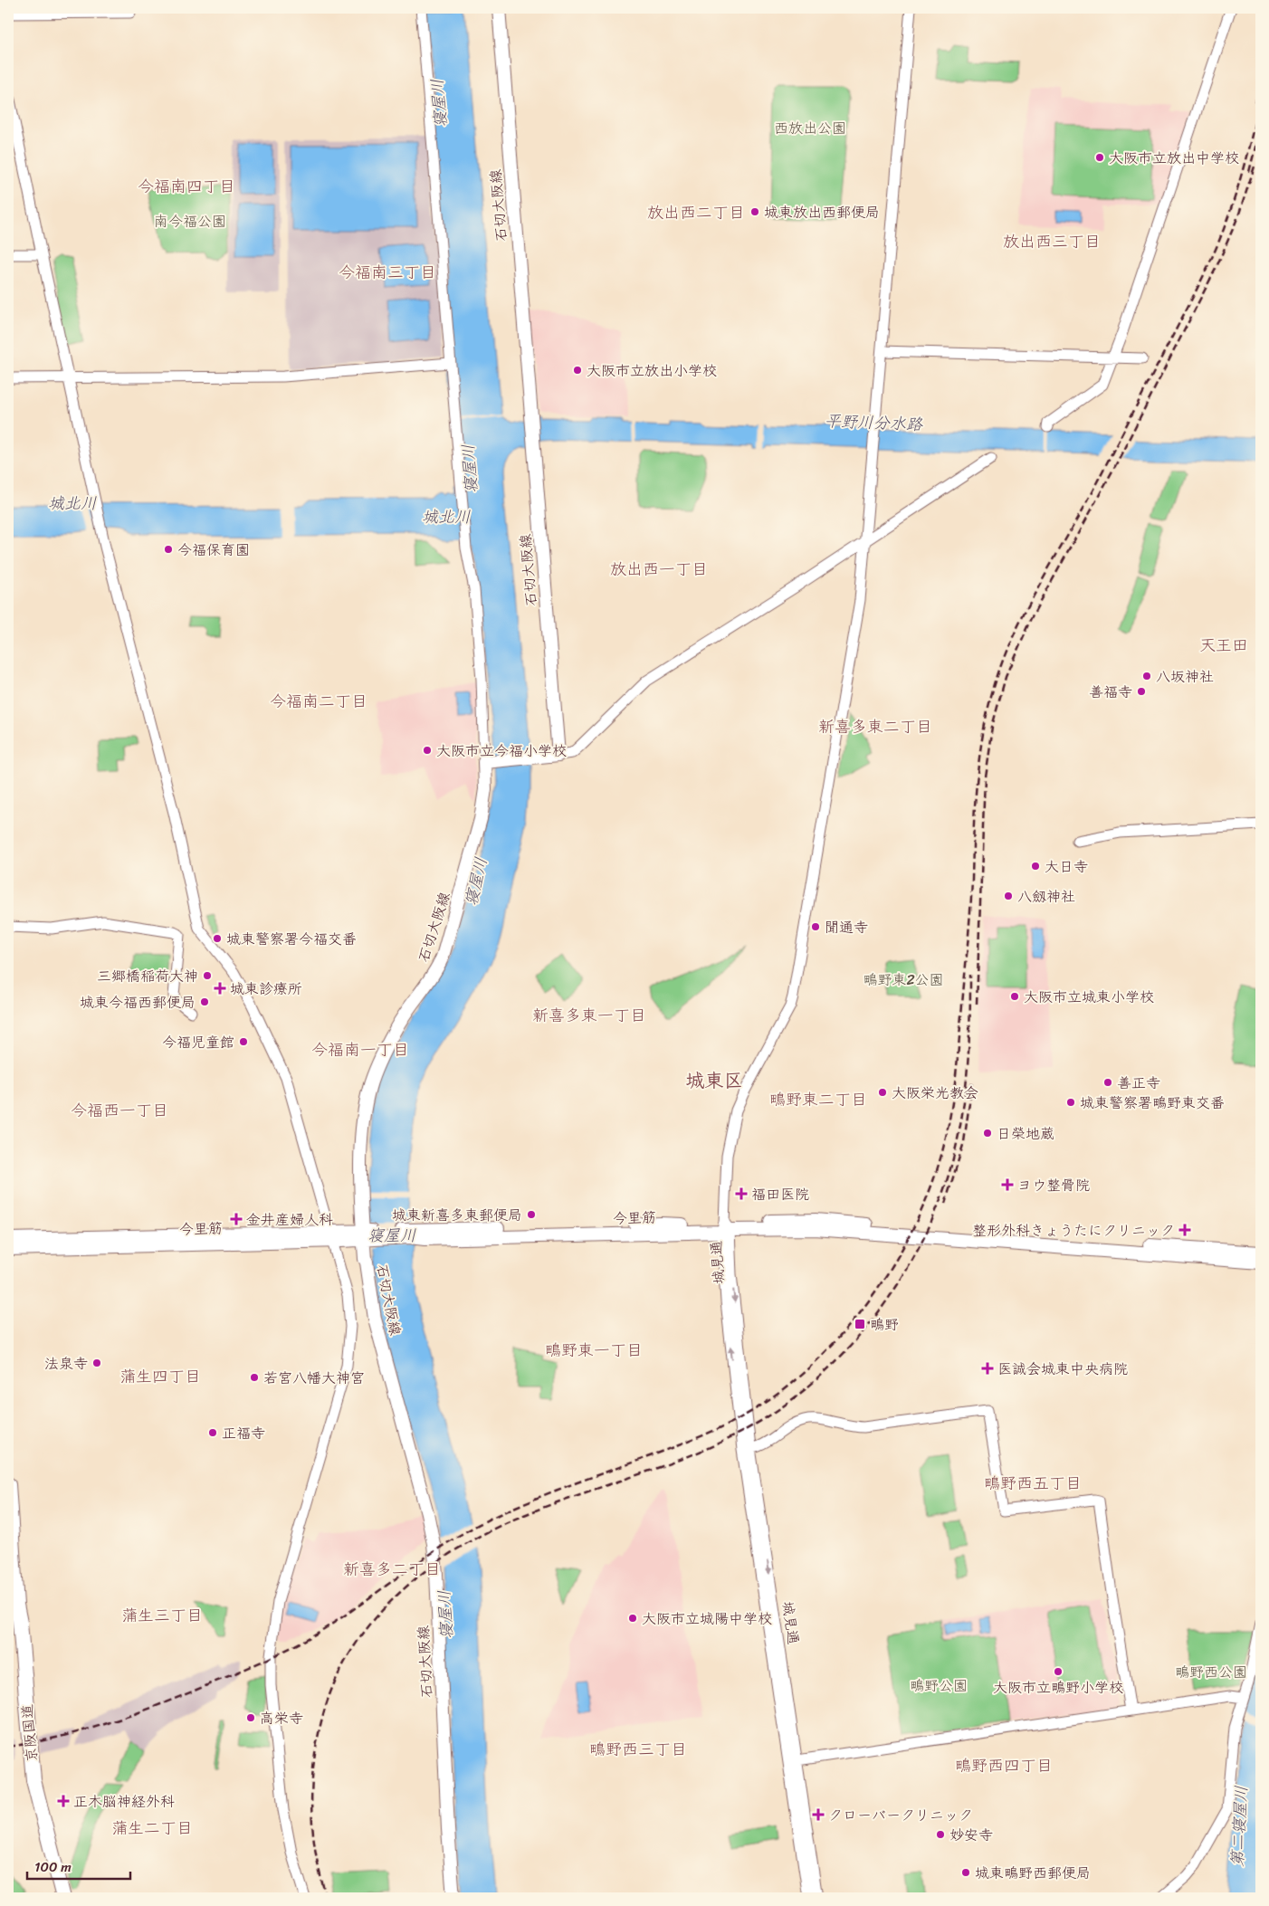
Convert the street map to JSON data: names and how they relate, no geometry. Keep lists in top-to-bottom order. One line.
{"streets":{"highway":["京阪国道"],"main road":["石切大阪線","今里筋"],"street":["城見通"]},"crossings":[["石切大阪線","今里筋"],["今里筋","城見通"]],"districts":["今福南四丁目","放出西二丁目","放出西三丁目","今福南三丁目","放出西一丁目","天王田","今福南二丁目","新喜多東二丁目","新喜多東一丁目","今福南一丁目","城東区","鴫野東二丁目","今福西一丁目","鴫野東一丁目","蒲生四丁目","鴫野西五丁目","新喜多二丁目","蒲生三丁目","鴫野西三丁目","鴫野西四丁目","蒲生二丁目"],"water":["寝屋川","平野川分水路","城北川","第二寝屋川"],"parks":["西放出公園","南今福公園","鴫野東2公園","鴫野西公園","鴫野公園"],"places":{"other":["大阪市立放出中学校","城東放出西郵便局","大阪市立放出小学校","今福保育園","八坂神社","善福寺","大阪市立今福小学校","大日寺","八劔神社","聞通寺","城東警察署今福交番","三郷橋稲荷大神","大阪市立城東小学校","城東今福西郵便局","今福児童館","善正寺","大阪栄光教会","城東警察署鴫野東交番","日榮地蔵","城東新喜多東郵便局","法泉寺","若宮八幡大神宮","正福寺","大阪市立城陽中学校","大阪市立鴫野小学校","高栄寺","妙安寺","城東鴫野西郵便局"],"health":["城東診療所","ヨウ整骨院","福田医院","金井産婦人科","整形外科きょうたにクリニック","医誠会城東中央病院","正木脳神経外科","クローバークリニック"],"transit":["鴫野"]},"scale_bar":"100 m"}
